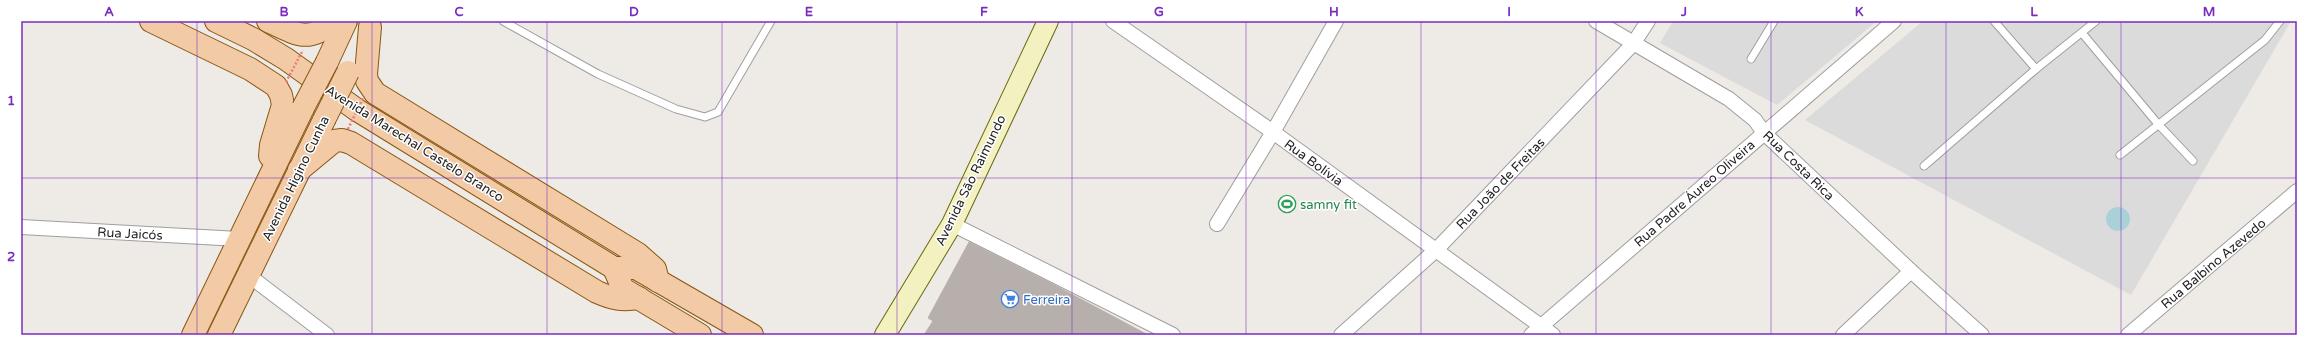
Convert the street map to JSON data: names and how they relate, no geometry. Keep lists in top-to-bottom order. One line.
{"streets":{"main road":["Avenida Marechal Castelo Branco","Avenida Higino Cunha"],"street":["Rua Bolívia","Rua Costa Rica","Avenida São Raimundo","Rua João de Freitas","Rua Padre Áureo Oliveira","Rua Jaicós","Rua Balbino Azevedo"]},"crossings":[["Rua Bolívia","Rua João de Freitas"],["Rua Bolívia","Rua Padre Áureo Oliveira"],["Rua Costa Rica","Rua João de Freitas"],["Rua Costa Rica","Rua Padre Áureo Oliveira"],["Avenida Higino Cunha","Rua Jaicós"]],"places":{"sports":["samny fit"],"supermarket":["Ferreira"]},"grid":{"columns":["A","B","C","D","E","F","G","H","I","J","K","L","M"],"rows":["1","2"]}}
